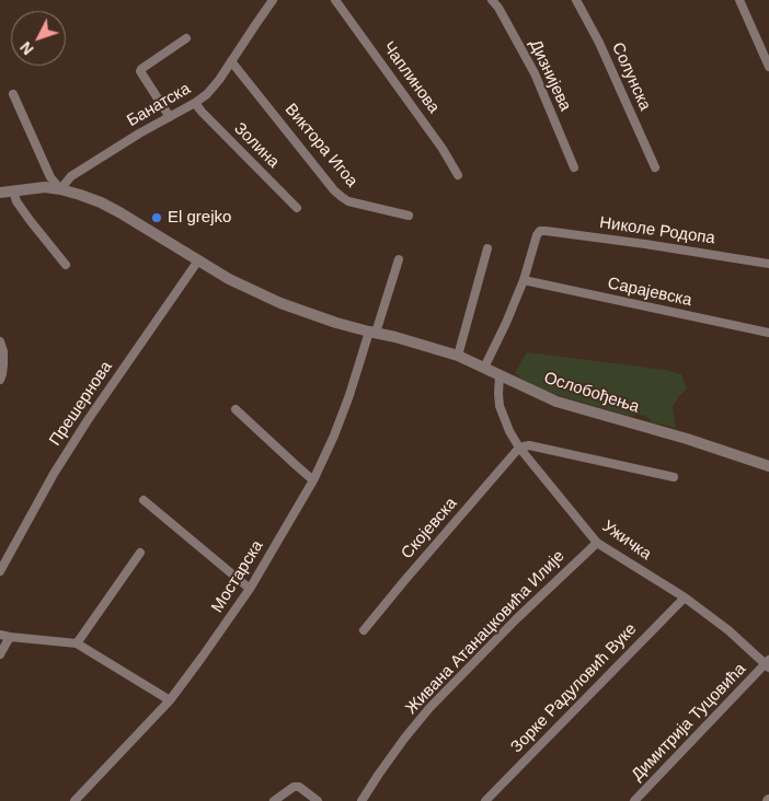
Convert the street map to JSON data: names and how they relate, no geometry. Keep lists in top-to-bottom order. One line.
{"streets":{"street":["Дизнијева","Солунска","Чаплинова","Банатска","Золина","Виктора Игоа","Николе Родопа","Сарајевска","Ослобођења","Прешернова","Скојевска","Ужичка","Мостарска","Живана Атанацковића Илије","Зорке Радуловић Вуке","Димитрија Туцовића"]},"crossings":[["Банатска","Золина"],["Банатска","Виктора Игоа"],["Банатска","Ослобођења"],["Николе Родопа","Сарајевска"],["Ослобођења","Прешернова"],["Ослобођења","Ужичка"],["Ослобођења","Мостарска"],["Скојевска","Ужичка"],["Ужичка","Живана Атанацковића Илије"],["Ужичка","Зорке Радуловић Вуке"],["Ужичка","Димитрија Туцовића"]],"places":["El grejko"],"north":"bottom left"}
